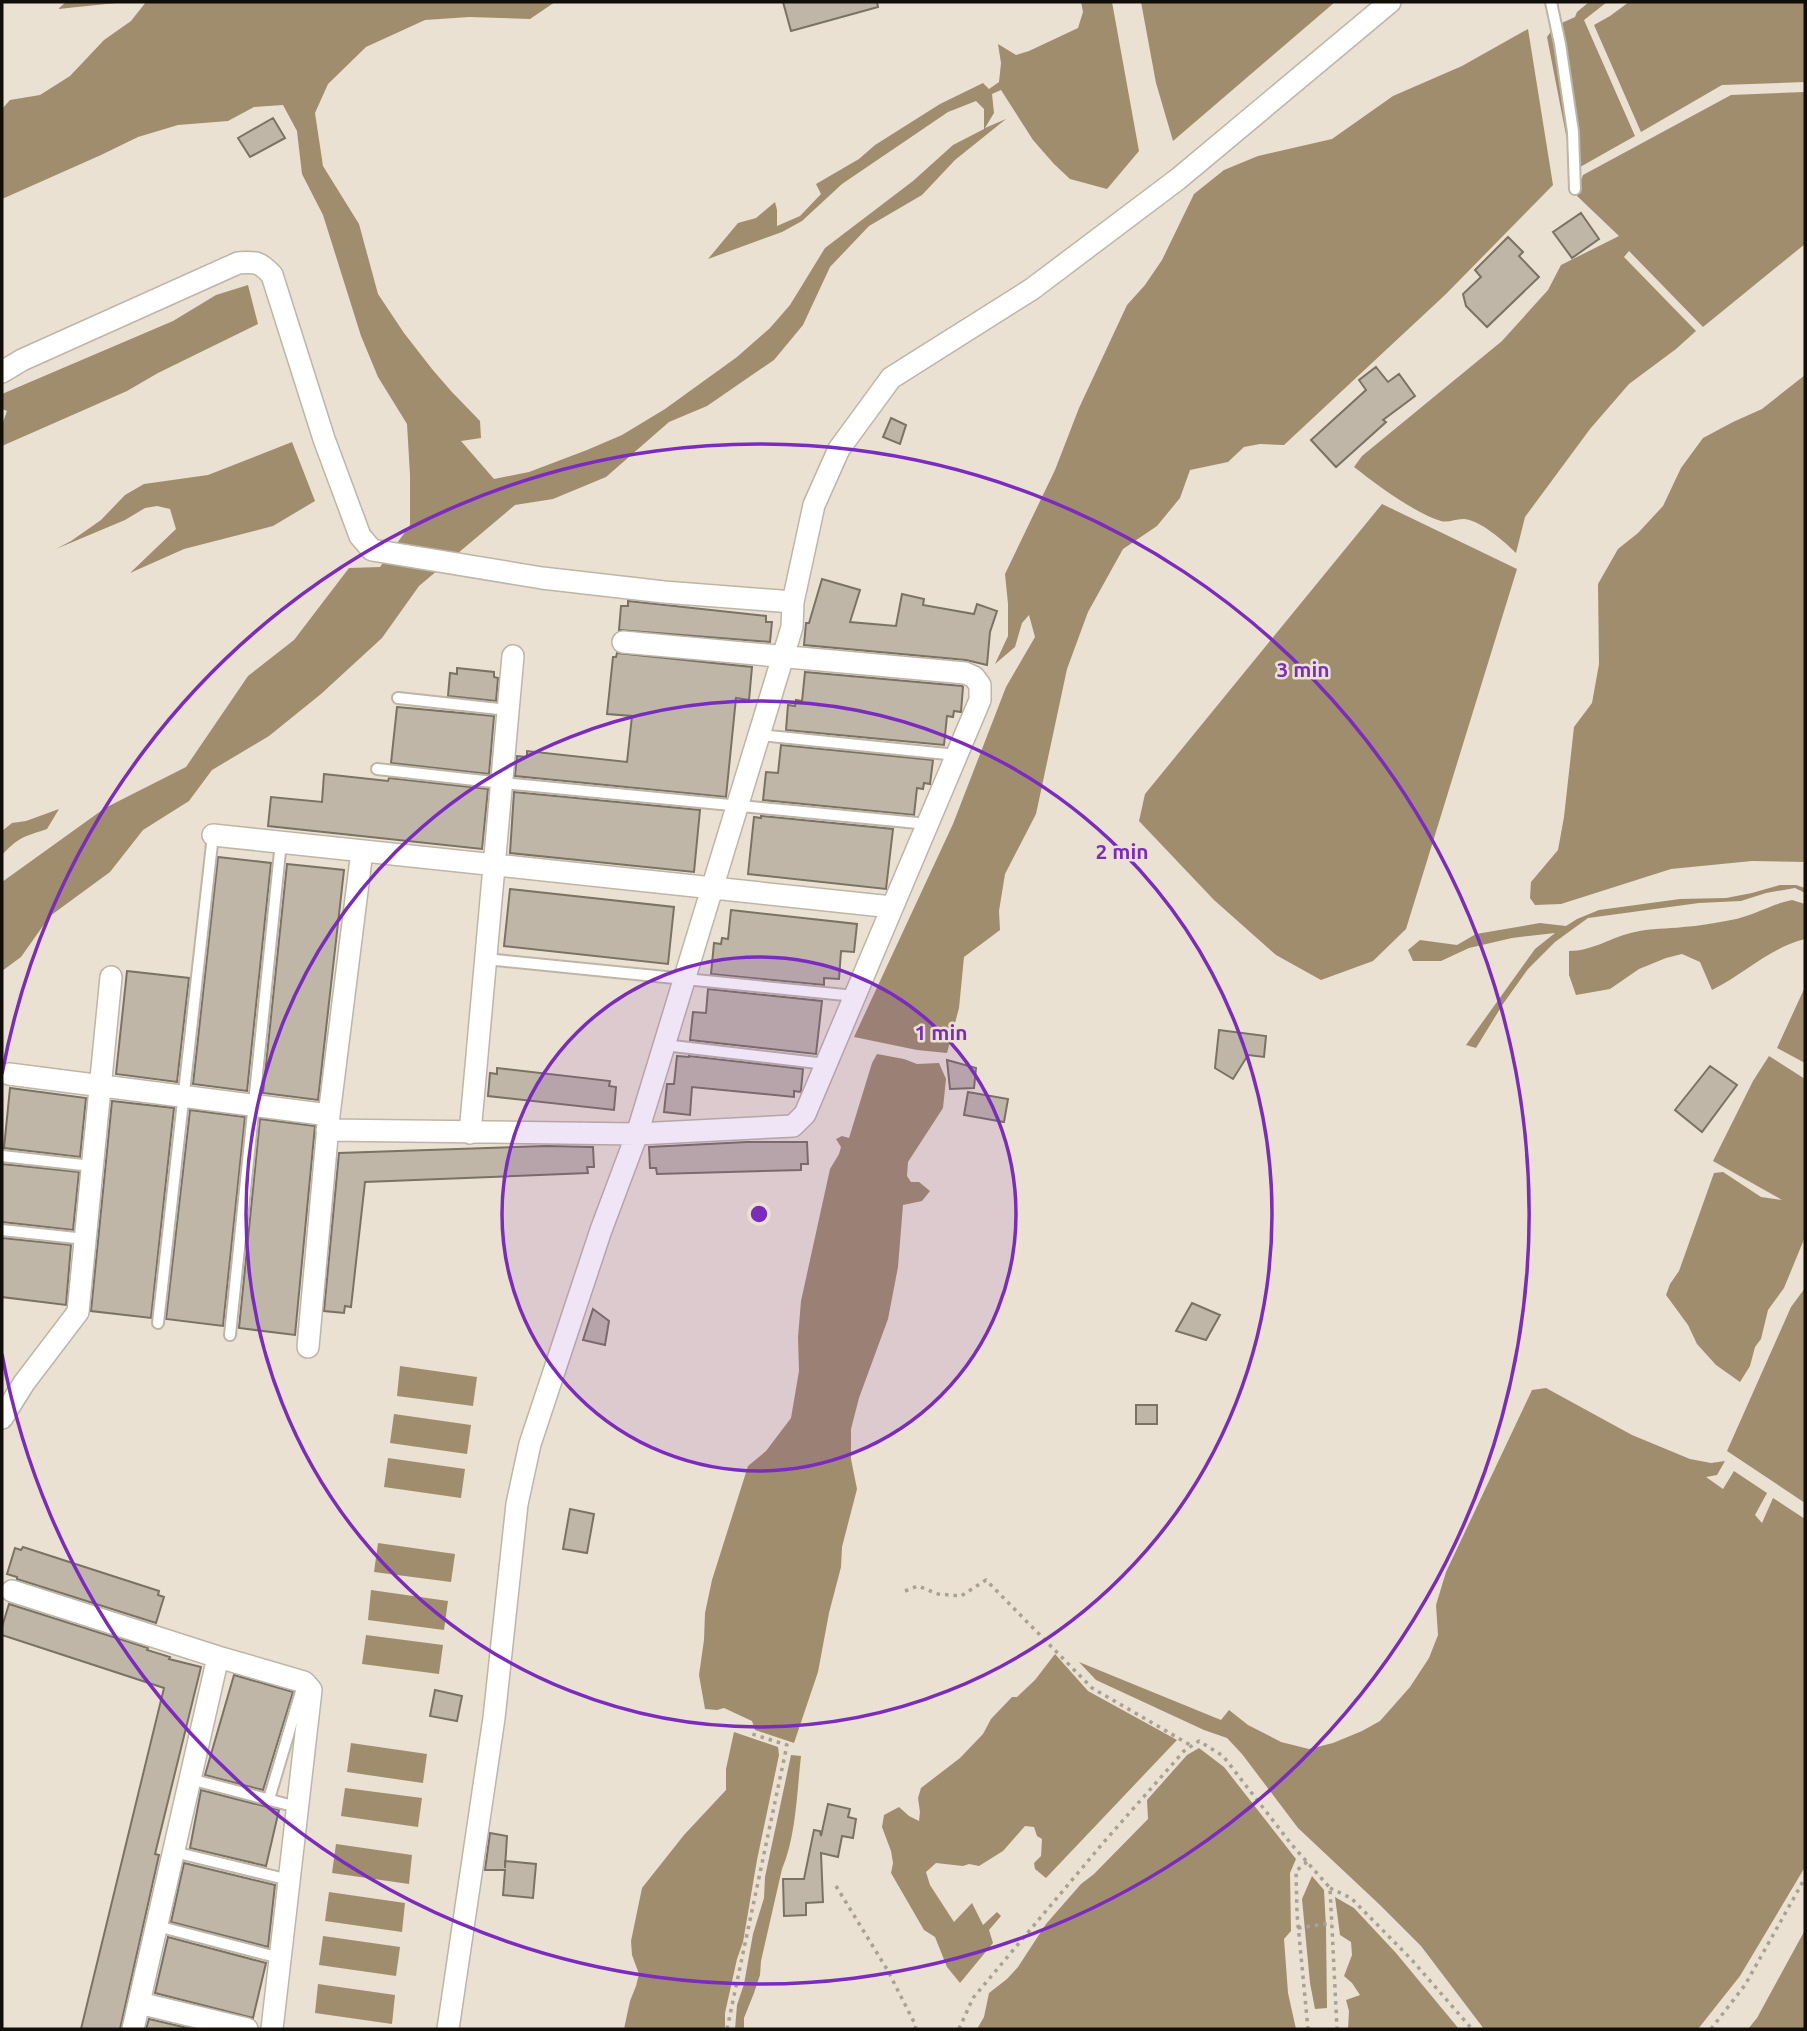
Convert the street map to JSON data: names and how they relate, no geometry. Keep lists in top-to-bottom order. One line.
{"rings":["3 min","2 min","1 min"]}
